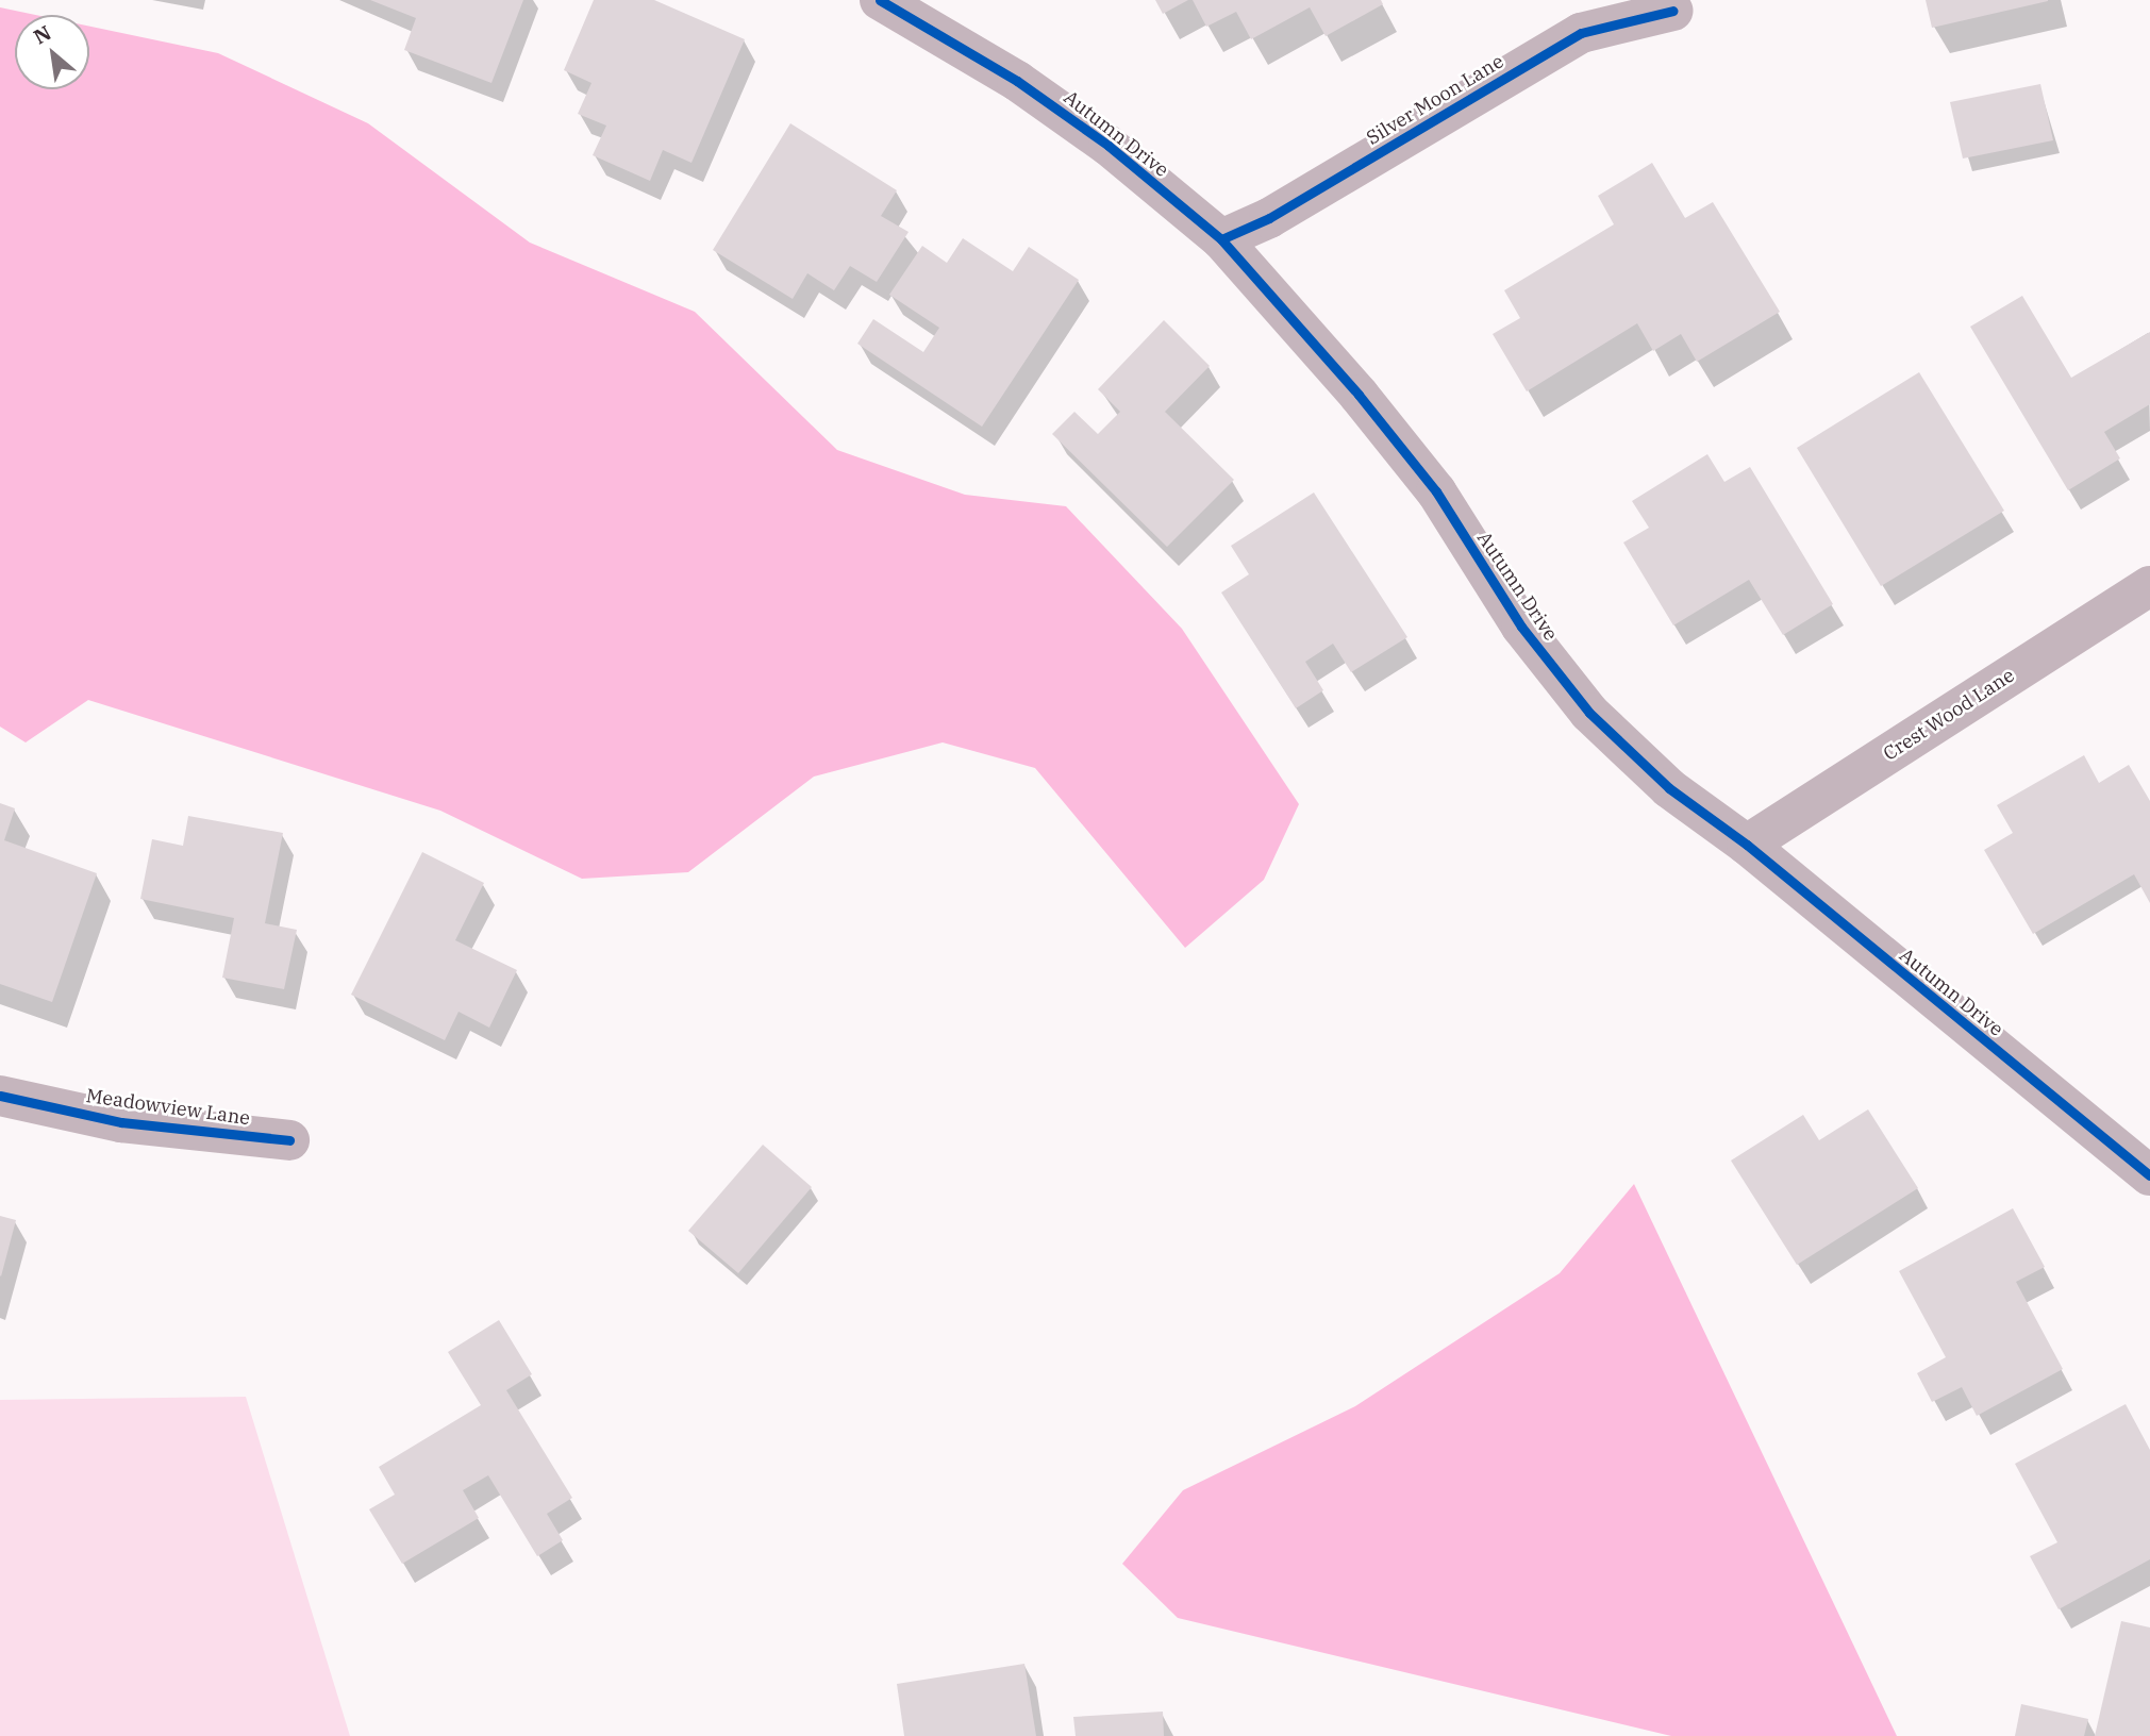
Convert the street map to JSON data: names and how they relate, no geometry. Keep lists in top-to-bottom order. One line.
{"streets":{"street":["Silver Moon Lane","Autumn Drive","Crest Wood Lane","Meadowview Lane"]},"crossings":[["Silver Moon Lane","Autumn Drive"],["Autumn Drive","Crest Wood Lane"]],"north":"top left"}
